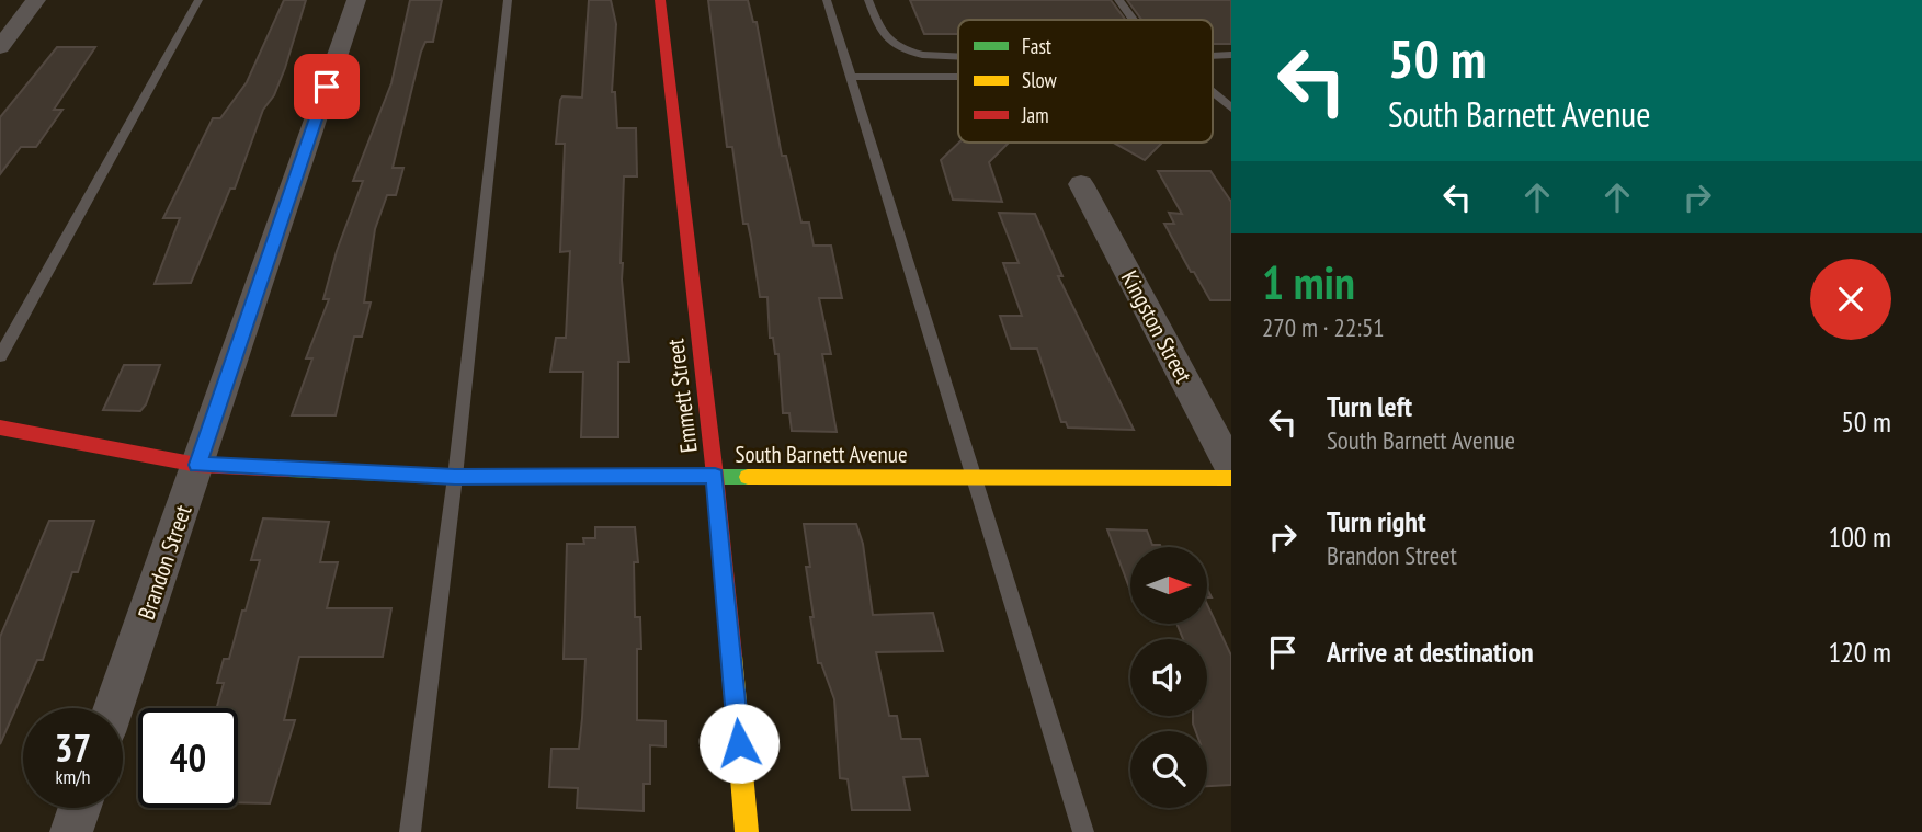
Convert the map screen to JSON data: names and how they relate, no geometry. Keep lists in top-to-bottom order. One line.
{"streets":{"street":["Kingston Street","Emmett Street","South Barnett Avenue","Brandon Street"]},"crossings":[["Emmett Street","South Barnett Avenue"],["South Barnett Avenue","Brandon Street"]],"legend":["Fast","Slow","Jam"],"north":"right","page":{"turn":["50 m","South Barnett Avenue"],"heading":["1 min","270 m · 22:51"],"list":[{"name":"Turn left","note":"South Barnett Avenue","value":"50 m"},{"name":"Turn right","note":"Brandon Street","value":"100 m"},{"name":"Arrive at destination","value":"120 m"}],"speed":"37 km/h","limit":"40"}}
